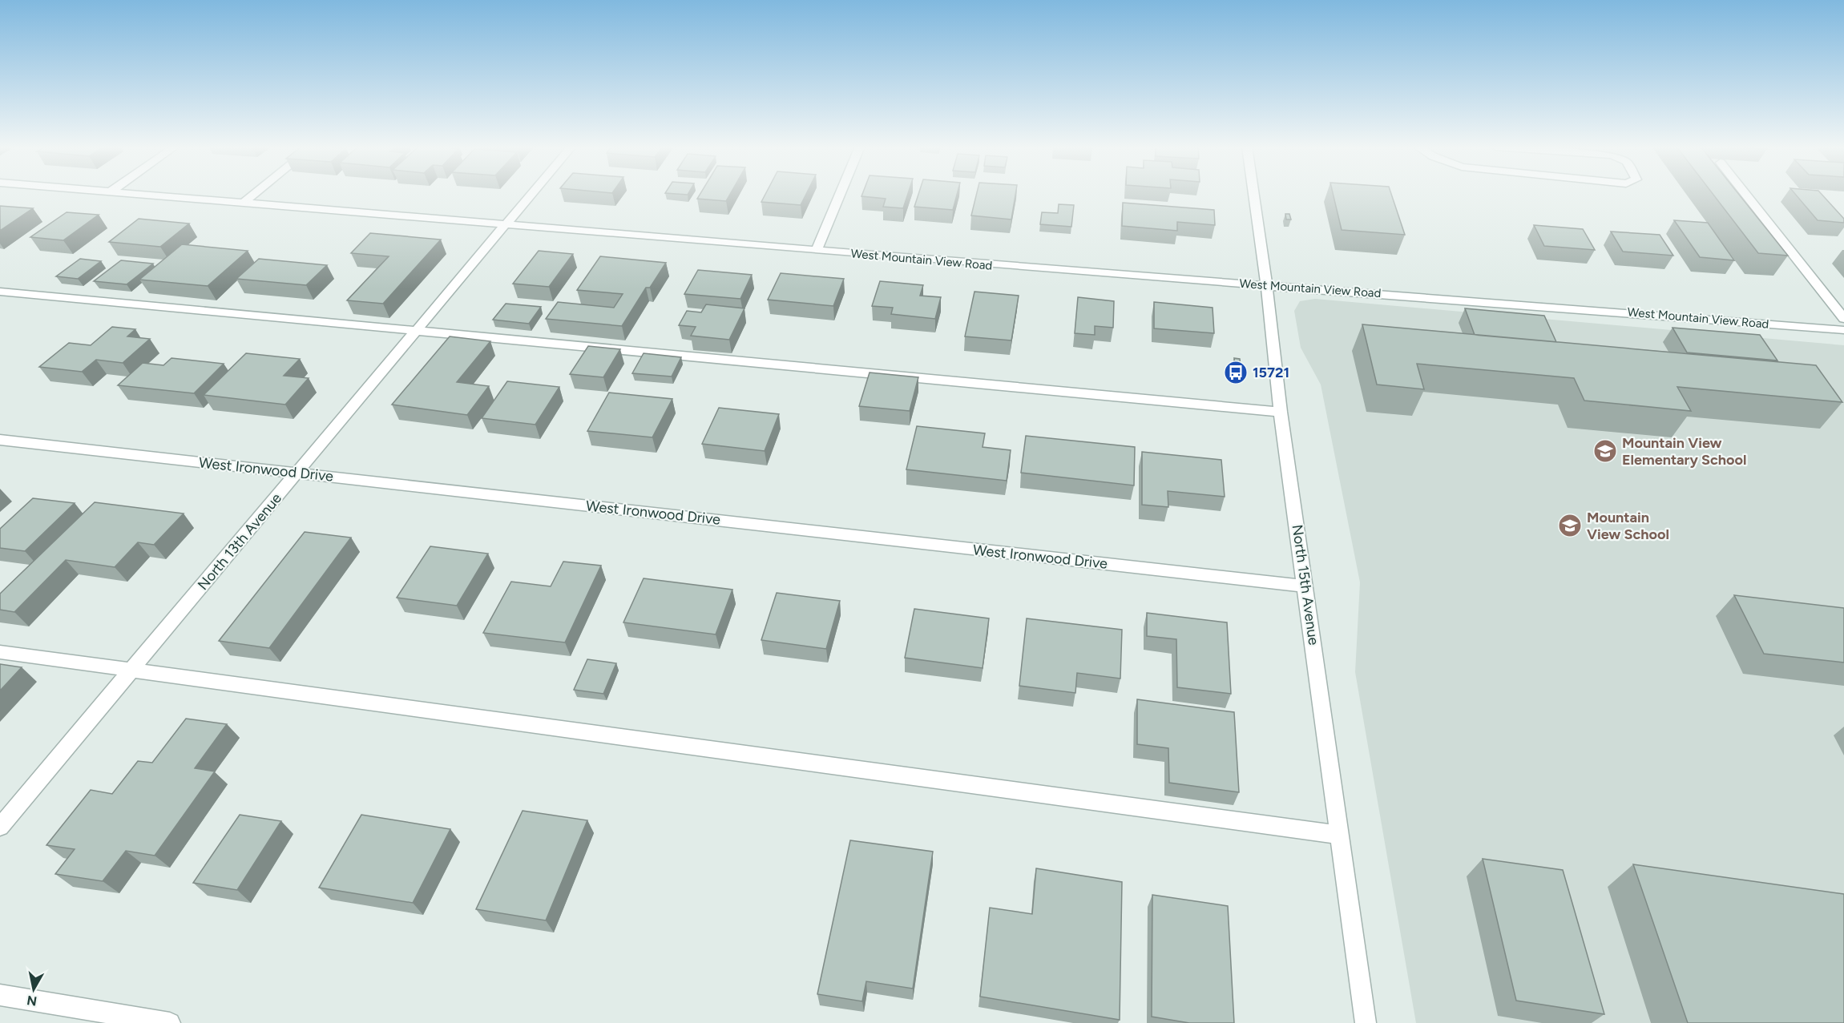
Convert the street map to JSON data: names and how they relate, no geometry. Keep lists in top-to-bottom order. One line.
{"streets":{"street":["West Mountain View Road","West Ironwood Drive","North 13th Avenue","North 15th Avenue"]},"crossings":[["West Mountain View Road","North 13th Avenue"],["West Mountain View Road","North 15th Avenue"],["West Ironwood Drive","North 13th Avenue"],["West Ironwood Drive","North 15th Avenue"]],"places":{"bus stop":["15721"],"school or university":["Mountain View Elementary School","Mountain View School"]},"north":"bottom"}
